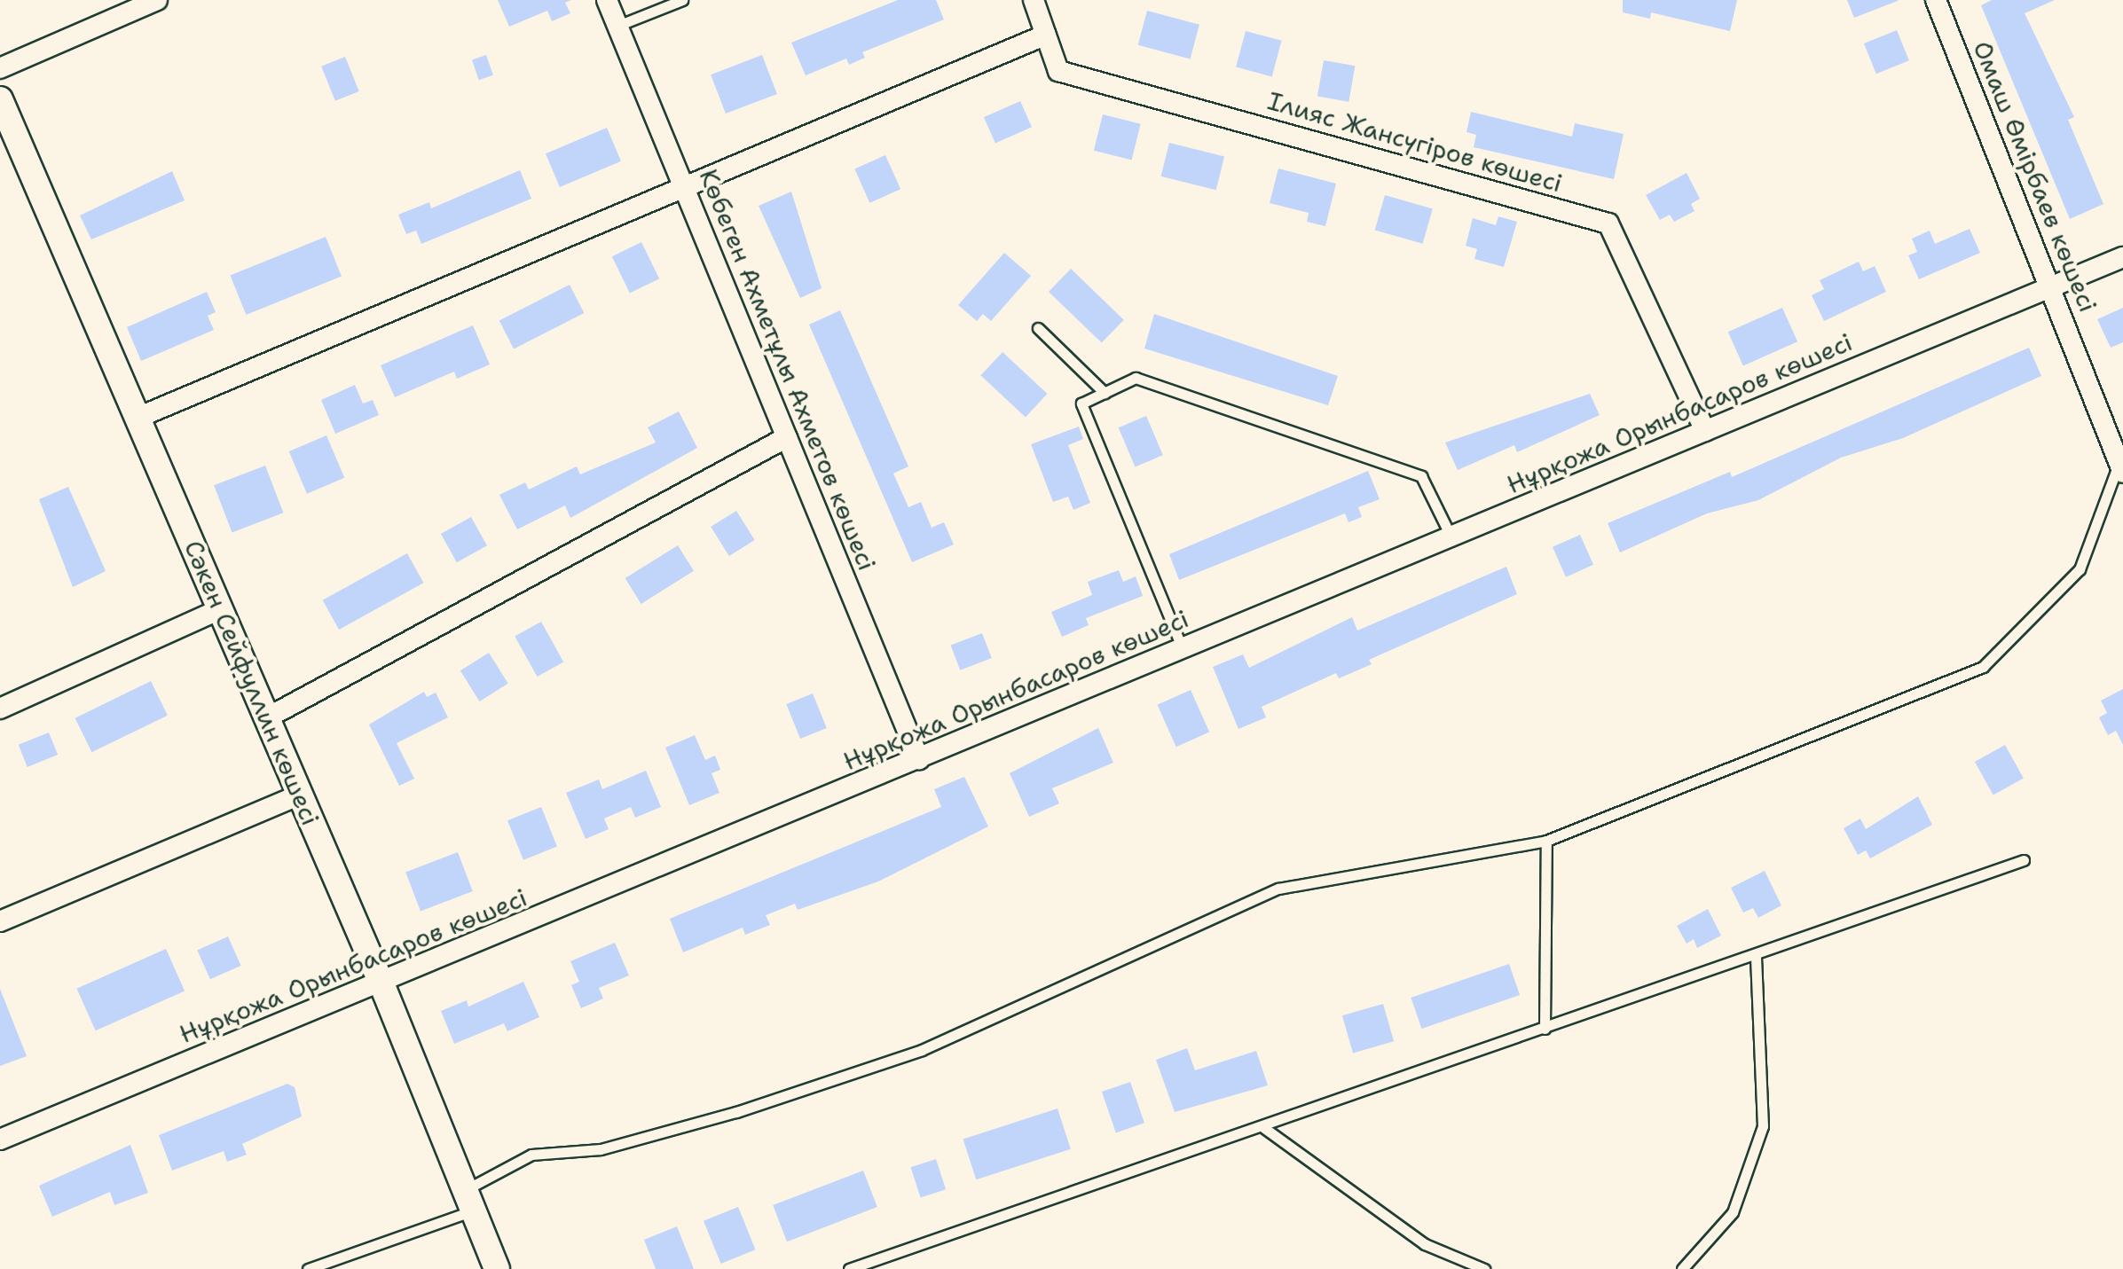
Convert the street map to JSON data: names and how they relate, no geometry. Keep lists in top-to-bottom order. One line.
{"streets":{"street":["Ілияс Жансүгіров көшесі","Омаш Өмірбаев көшесі","Көбеген Ахметұлы Ахметов көшесі","Нұрқожа Орынбасаров көшесі","Сәкен Сейфуллин көшесі"]},"crossings":[["Ілияс Жансүгіров көшесі","Нұрқожа Орынбасаров көшесі"],["Омаш Өмірбаев көшесі","Нұрқожа Орынбасаров көшесі"],["Көбеген Ахметұлы Ахметов көшесі","Нұрқожа Орынбасаров көшесі"],["Нұрқожа Орынбасаров көшесі","Сәкен Сейфуллин көшесі"]]}
